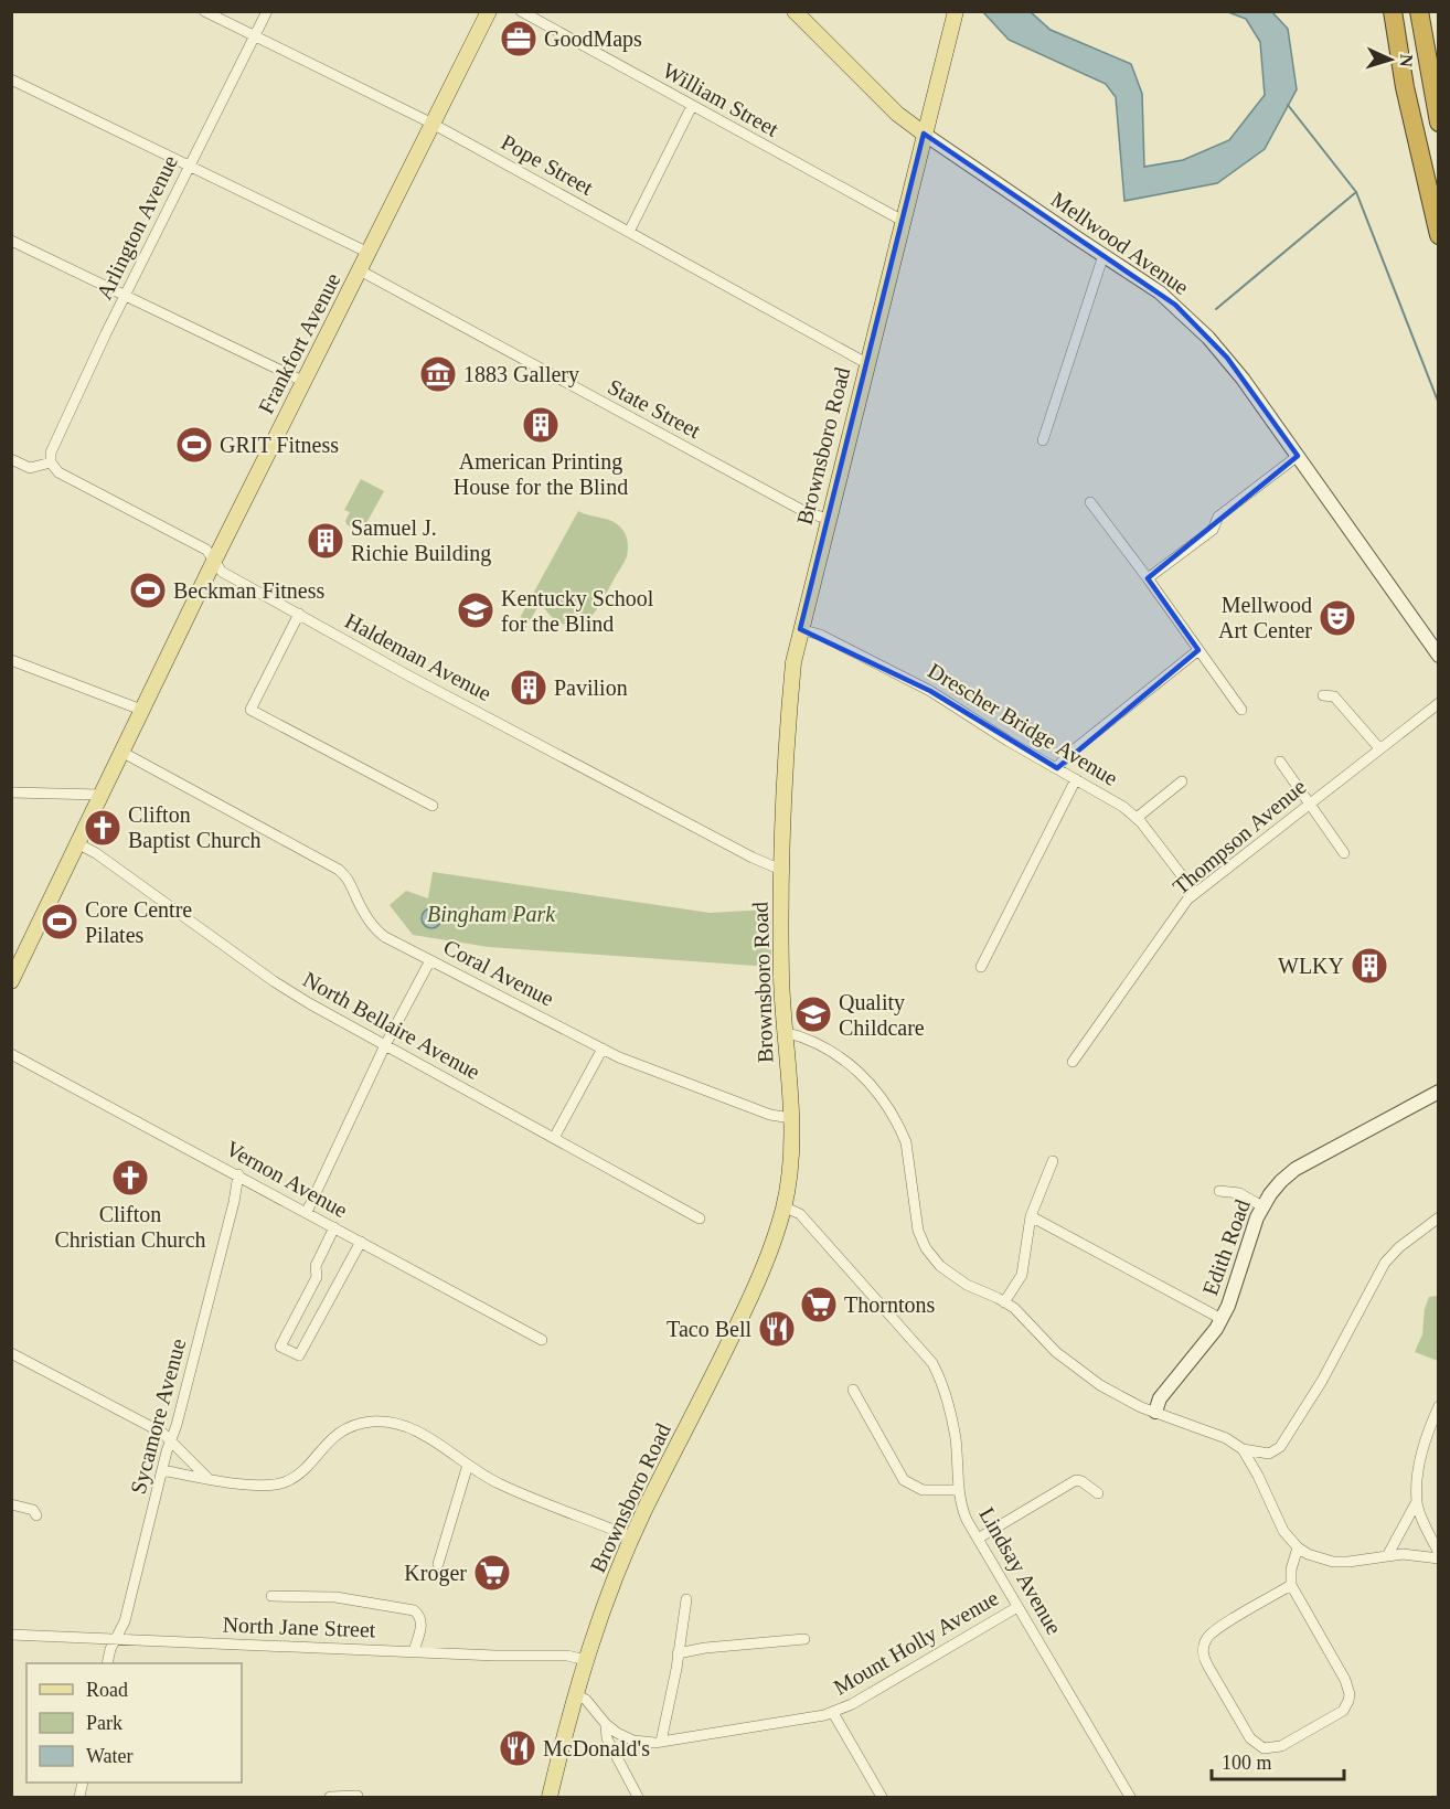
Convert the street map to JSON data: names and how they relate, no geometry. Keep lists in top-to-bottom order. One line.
{"streets":{"main road":["Mellwood Avenue","Frankfort Avenue","Brownsboro Road"],"street":["William Street","Pope Street","Arlington Avenue","State Street","Haldeman Avenue","Drescher Bridge Avenue","Thompson Avenue","Coral Avenue","North Bellaire Avenue","Vernon Avenue","Edith Road","Sycamore Avenue","Lindsay Avenue","North Jane Street","Mount Holly Avenue"]},"crossings":[["William Street","Brownsboro Road"],["Pope Street","Arlington Avenue"],["Pope Street","Frankfort Avenue"],["Pope Street","Brownsboro Road"],["Arlington Avenue","Haldeman Avenue"],["Mellwood Avenue","Brownsboro Road"],["Frankfort Avenue","State Street"],["Frankfort Avenue","Haldeman Avenue"],["Frankfort Avenue","Coral Avenue"],["Frankfort Avenue","North Bellaire Avenue"],["State Street","Brownsboro Road"],["Brownsboro Road","Haldeman Avenue"],["Brownsboro Road","Drescher Bridge Avenue"],["Brownsboro Road","Coral Avenue"],["Brownsboro Road","Lindsay Avenue"],["Brownsboro Road","North Jane Street"],["Brownsboro Road","Mount Holly Avenue"],["Drescher Bridge Avenue","Thompson Avenue"],["Vernon Avenue","Sycamore Avenue"],["Sycamore Avenue","North Jane Street"],["Lindsay Avenue","Mount Holly Avenue"]],"parks":["Bingham Park"],"places":{"office":["GoodMaps"],"museum":["1883 Gallery"],"building":["American Printing House for the Blind","Samuel J. Richie Building","Pavilion","WLKY"],"sports":["GRIT Fitness","Beckman Fitness","Core Centre Pilates"],"school or university":["Kentucky School for the Blind","Quality Childcare"],"theatre":["Mellwood Art Center"],"church":["Clifton Baptist Church","Clifton Christian Church"],"supermarket":["Thorntons","Kroger"],"restaurant":["Taco Bell","McDonald's"]},"legend":["Road","Park","Water"],"scale_bar":"100 m","north":"right"}
